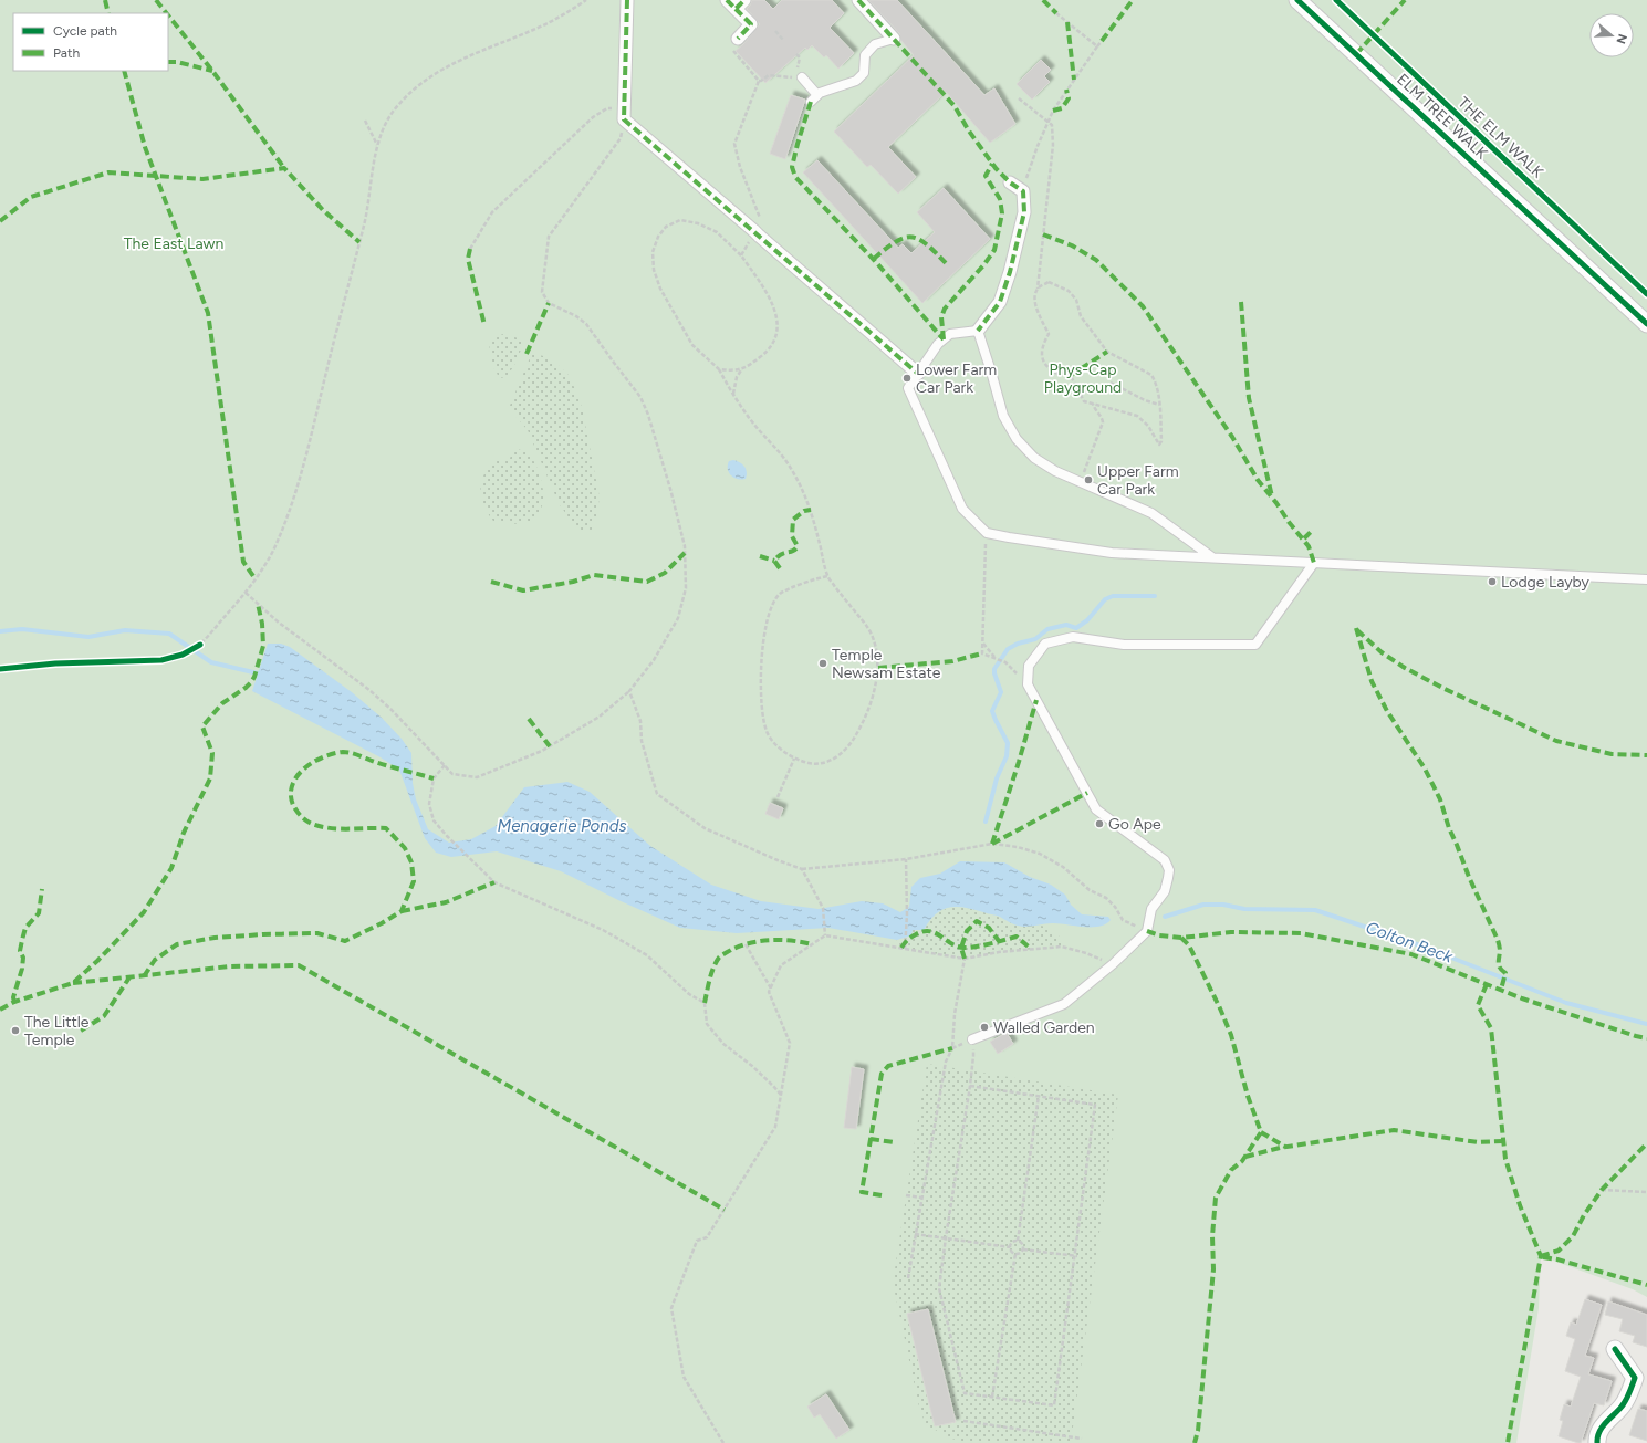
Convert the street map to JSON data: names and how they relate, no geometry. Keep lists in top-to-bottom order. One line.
{"streets":{"street":["ELM TREE WALK"],"cycle path":["THE ELM WALK"]},"water":["Menagerie Ponds","Colton Beck"],"parks":["The East Lawn","Phys-Cap Playground"],"places":["Lower Farm Car Park","Upper Farm Car Park","Lodge Layby","Temple Newsam Estate","Go Ape","Walled Garden","The Little Temple"],"legend":["Cycle path","Path"],"north":"right"}
